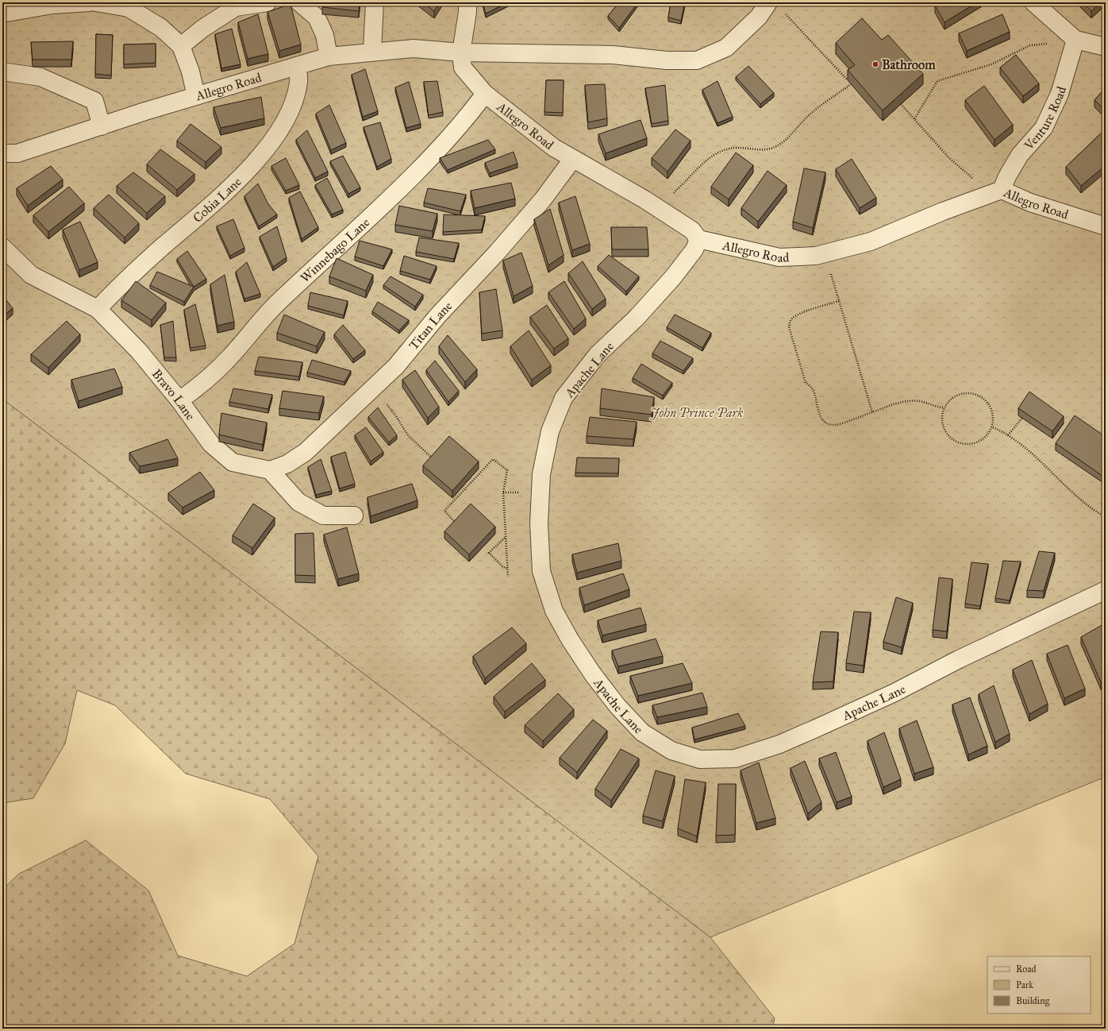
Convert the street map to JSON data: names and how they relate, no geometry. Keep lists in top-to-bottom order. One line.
{"streets":{"street":["Allegro Road","Venture Road","Cobia Lane","Winnebago Lane","Titan Lane","Apache Lane","Bravo Lane"]},"crossings":[["Allegro Road","Venture Road"],["Allegro Road","Cobia Lane"],["Allegro Road","Winnebago Lane"],["Allegro Road","Titan Lane"],["Allegro Road","Apache Lane"],["Cobia Lane","Bravo Lane"],["Winnebago Lane","Bravo Lane"],["Titan Lane","Bravo Lane"]],"parks":["John Prince Park"],"places":["Bathroom"],"legend":["Road","Park","Building"]}
